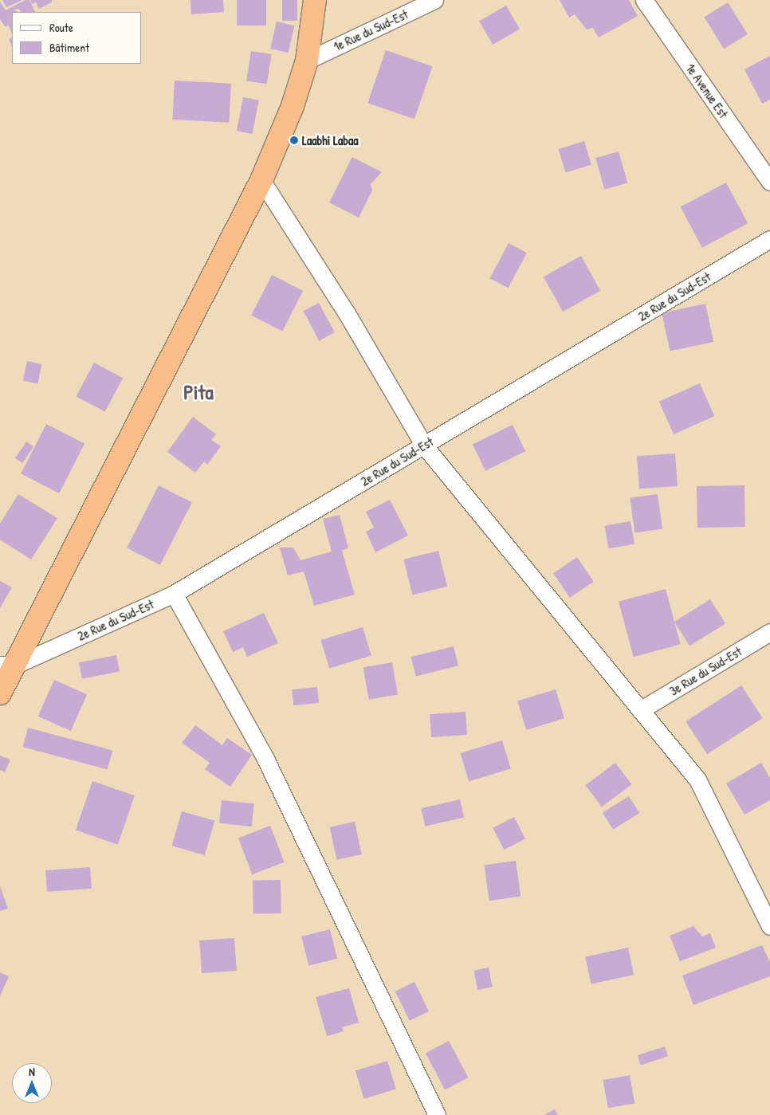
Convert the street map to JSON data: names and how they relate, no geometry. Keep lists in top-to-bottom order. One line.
{"streets":{"street":["1e Rue du Sud-Est","1e Avenue Est","2e Rue du Sud-Est","3e Rue du Sud-Est"]},"districts":["Pita"],"places":["Laabhi Labaa"],"legend":["Route","Bâtiment"],"north":"top"}
